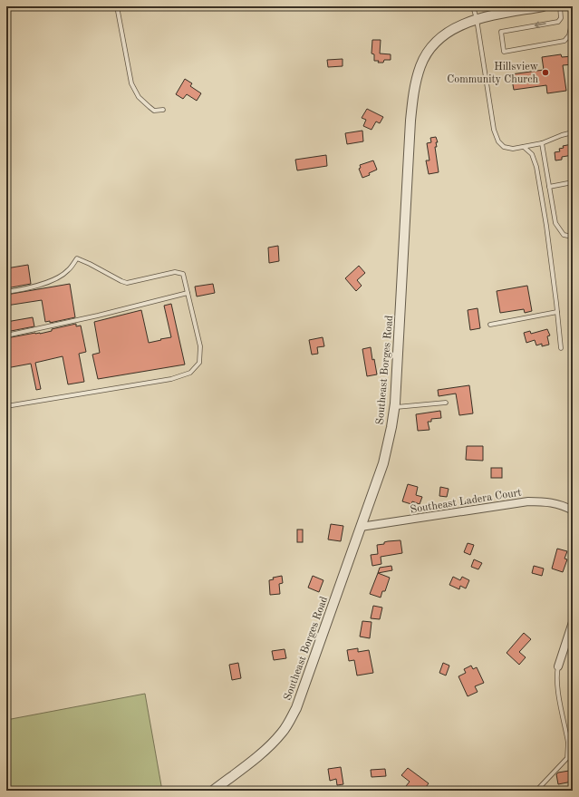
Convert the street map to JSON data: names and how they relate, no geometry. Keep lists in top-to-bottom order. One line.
{"streets":{"street":["Southeast Borges Road","Southeast Ladera Court"]},"crossings":[["Southeast Borges Road","Southeast Ladera Court"]],"places":["Hillsview Community Church"]}
